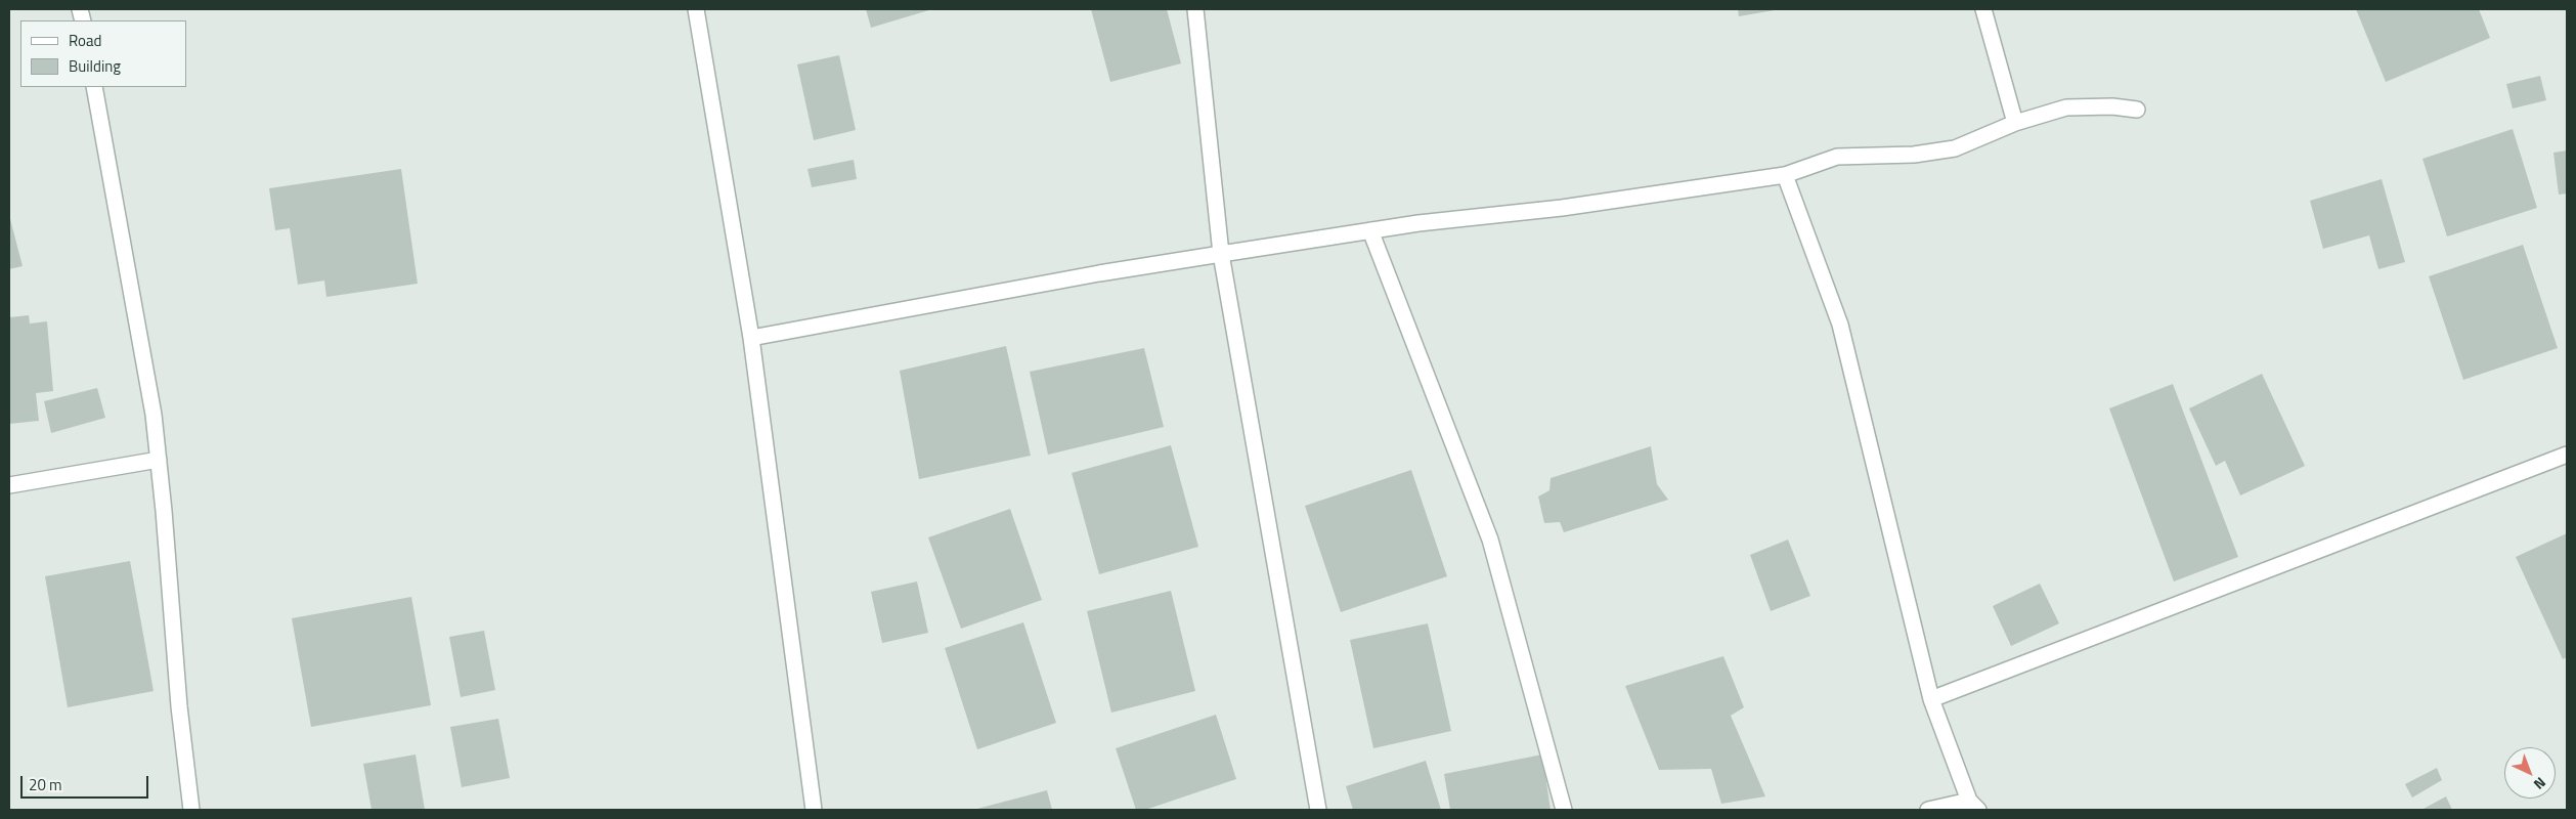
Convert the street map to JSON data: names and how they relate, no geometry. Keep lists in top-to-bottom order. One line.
{"legend":["Road","Building"],"scale_bar":"20 m","north":"bottom right"}
